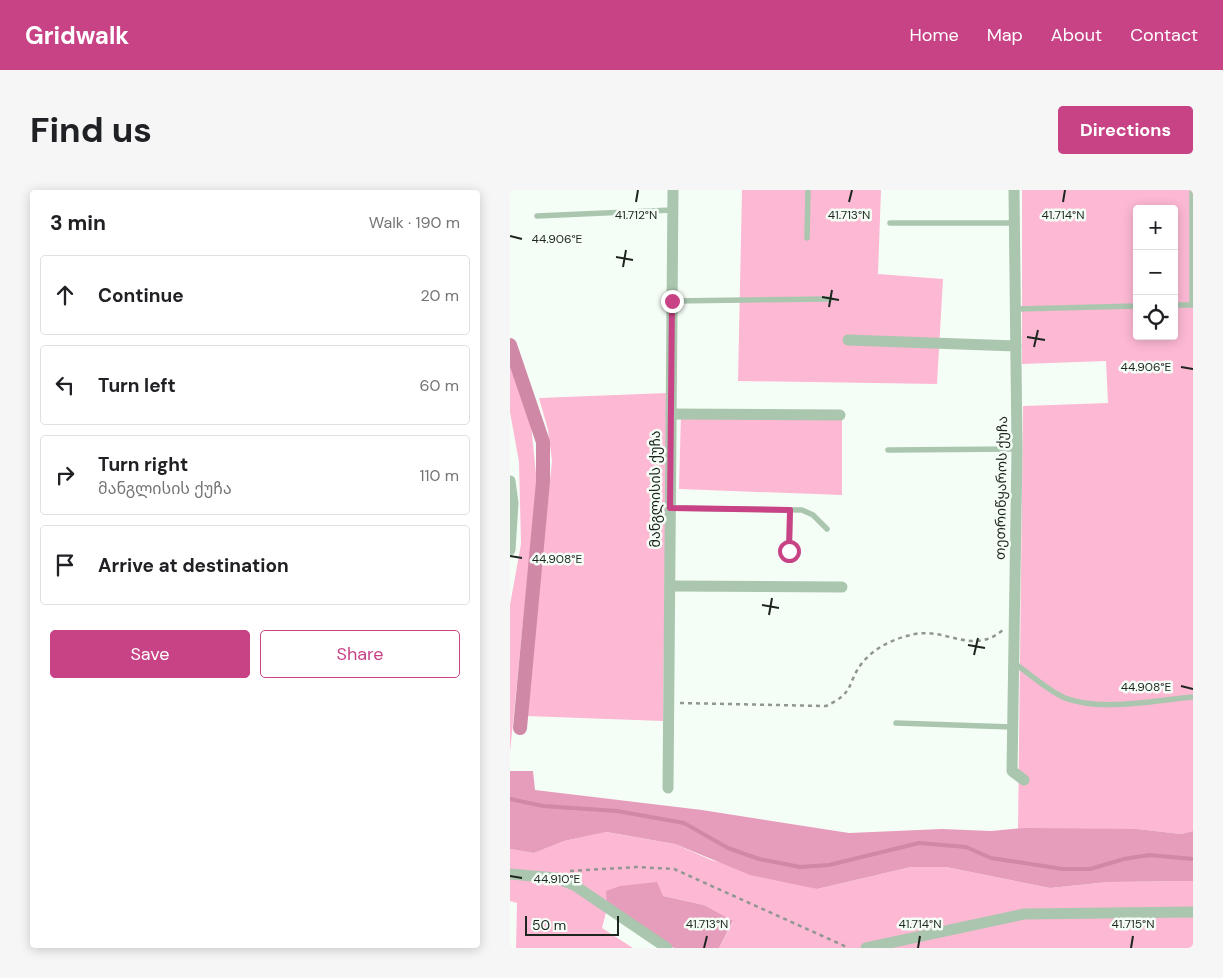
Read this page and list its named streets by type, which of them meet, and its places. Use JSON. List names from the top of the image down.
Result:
{
  "streets": {
    "street": ["თეთრიწყაროს ქუჩა", "მანგლისის ქუჩა"]
  },
  "scale_bar": "50 m",
  "page": {
    "header": "Gridwalk",
    "nav": [
      "Home",
      "Map",
      "About",
      "Contact"
    ],
    "buttons": [
      "Directions",
      ["Save", "Share"]
    ],
    "title": "Find us",
    "heading": ["3 min", "Walk · 190 m"],
    "map_buttons": ["+", "−"],
    "list": [
      ["Continue", "20 m"],
      ["Turn left", "60 m"],
      ["Turn right", "მანგლისის ქუჩა", "110 m"],
      "Arrive at destination"
    ],
    "scale": "50 m"
  },
  "coordinates": [
    "41.712°N",
    "41.713°N",
    "41.714°N",
    "44.906°E",
    "44.908°E",
    "44.910°E",
    "41.715°N"
  ]
}
